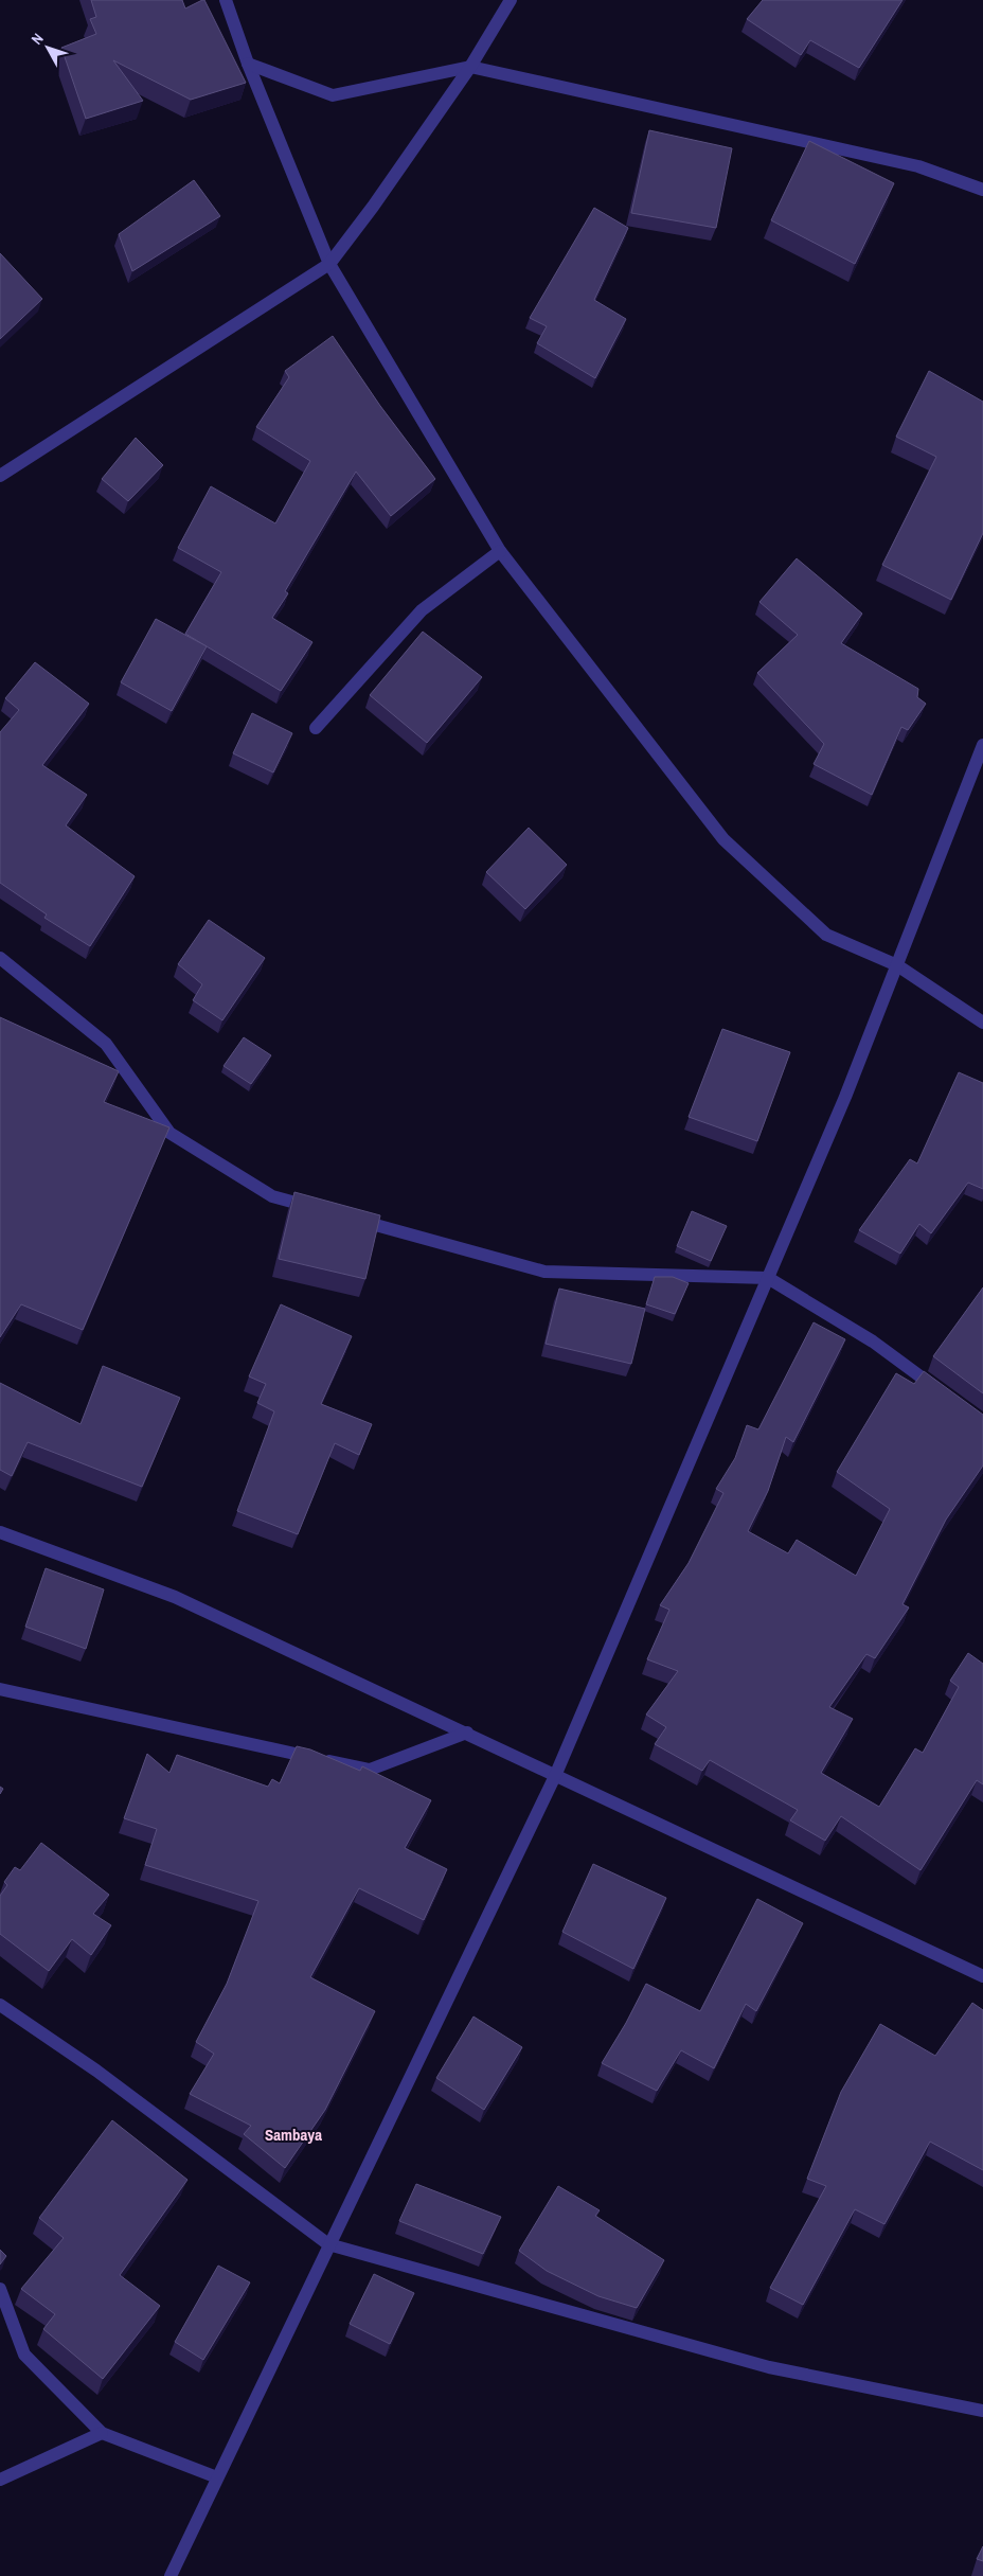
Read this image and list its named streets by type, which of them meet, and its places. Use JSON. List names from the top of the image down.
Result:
{
  "districts": ["Sambaya"],
  "north": "top left"
}
